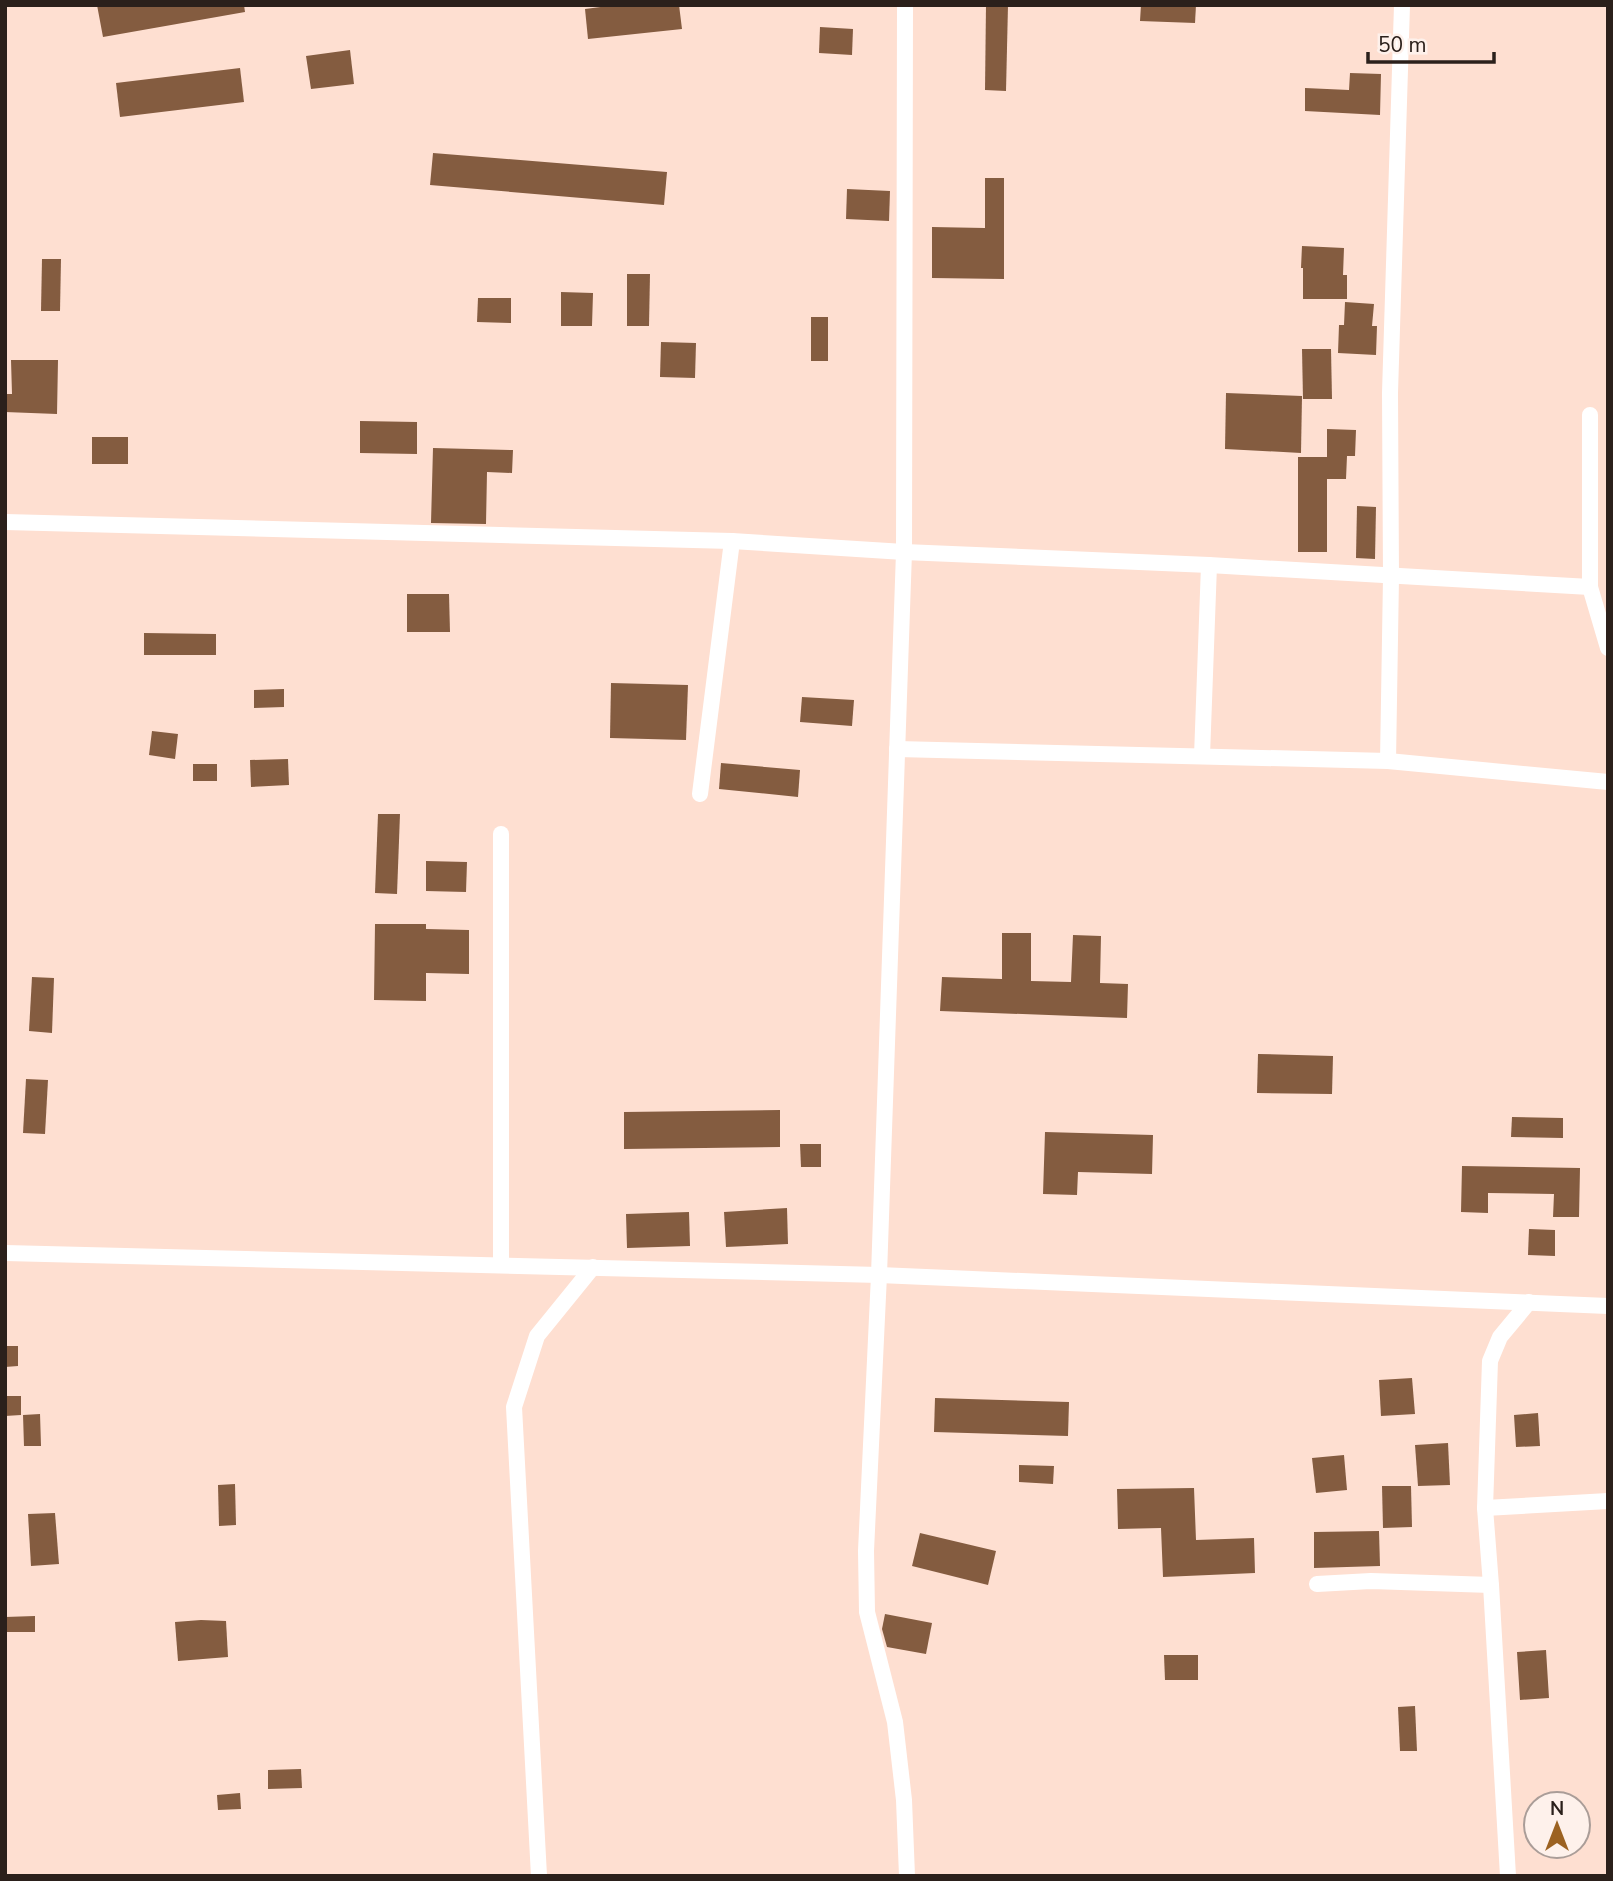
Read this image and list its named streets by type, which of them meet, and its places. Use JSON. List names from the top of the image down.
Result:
{
  "scale_bar": "50 m",
  "north": "top"
}
